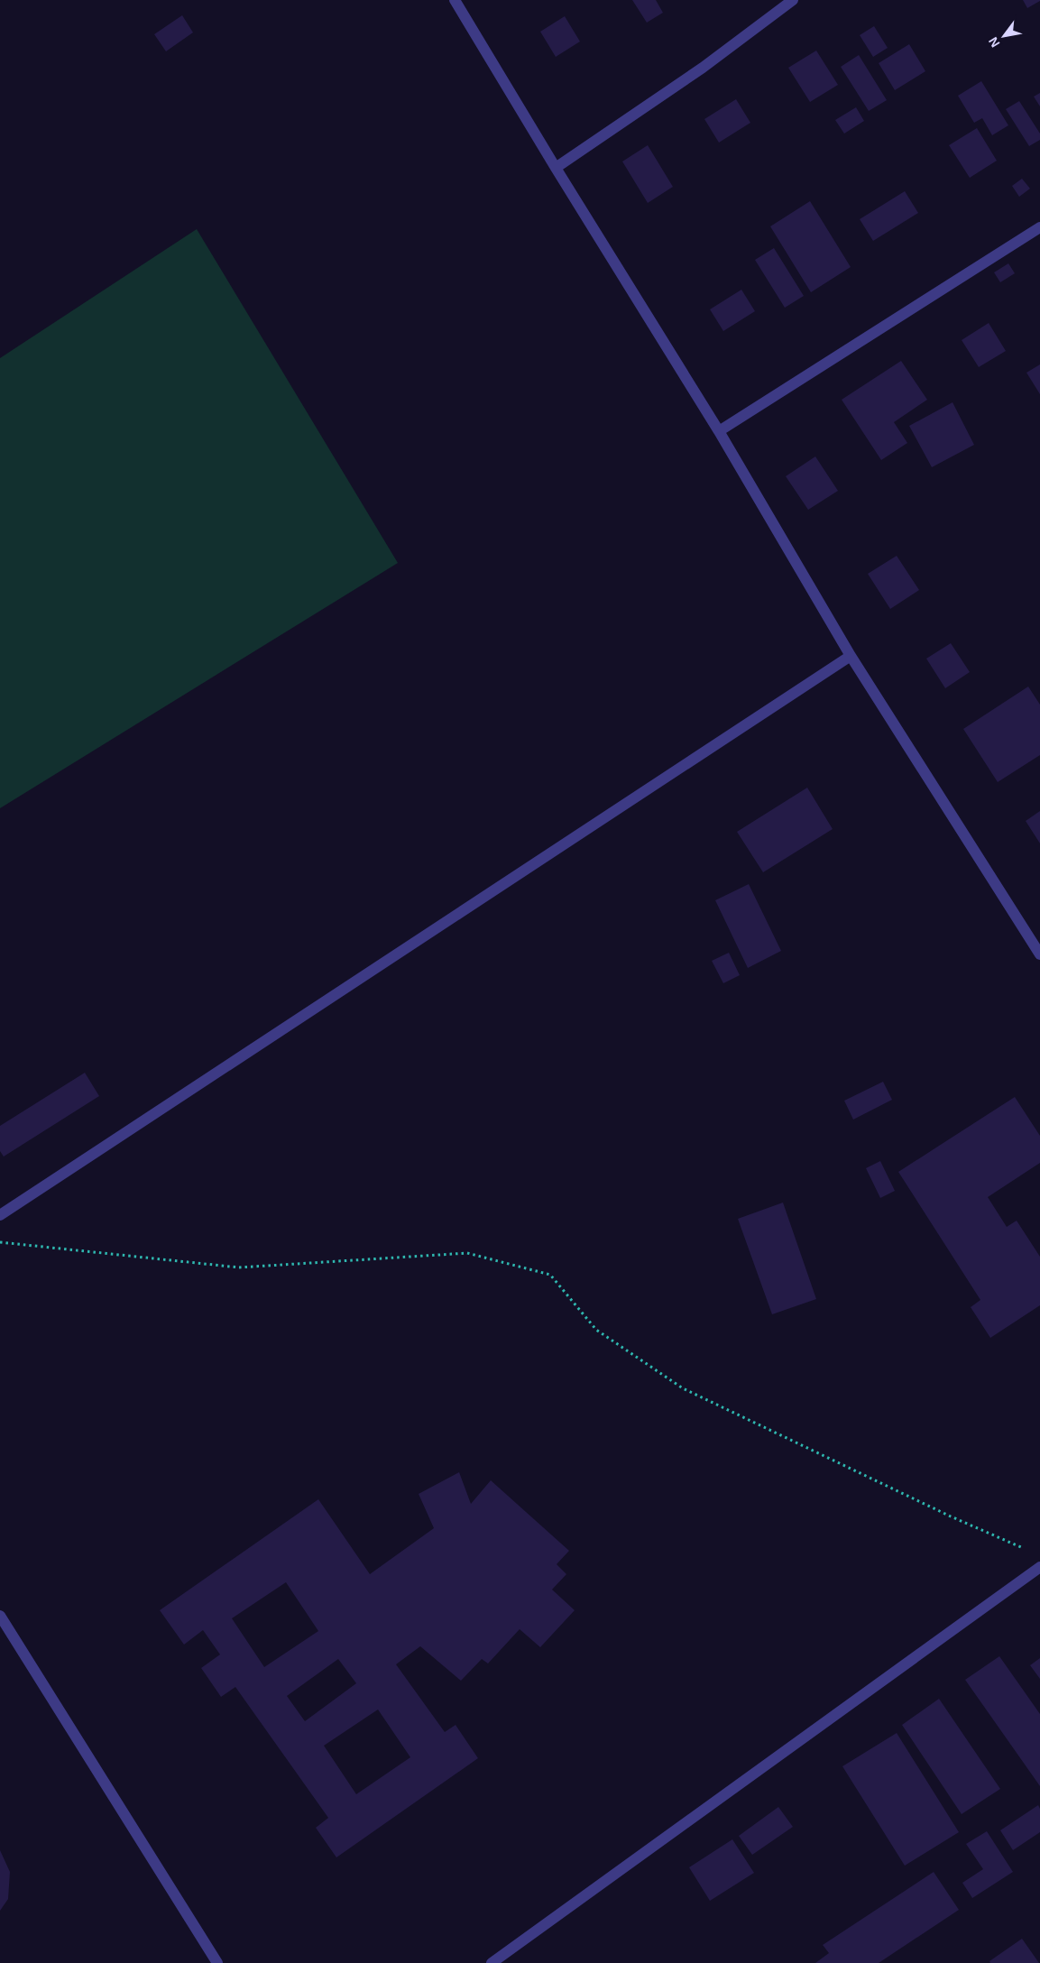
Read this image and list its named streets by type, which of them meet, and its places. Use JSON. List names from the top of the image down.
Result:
{
  "north": "bottom left"
}
